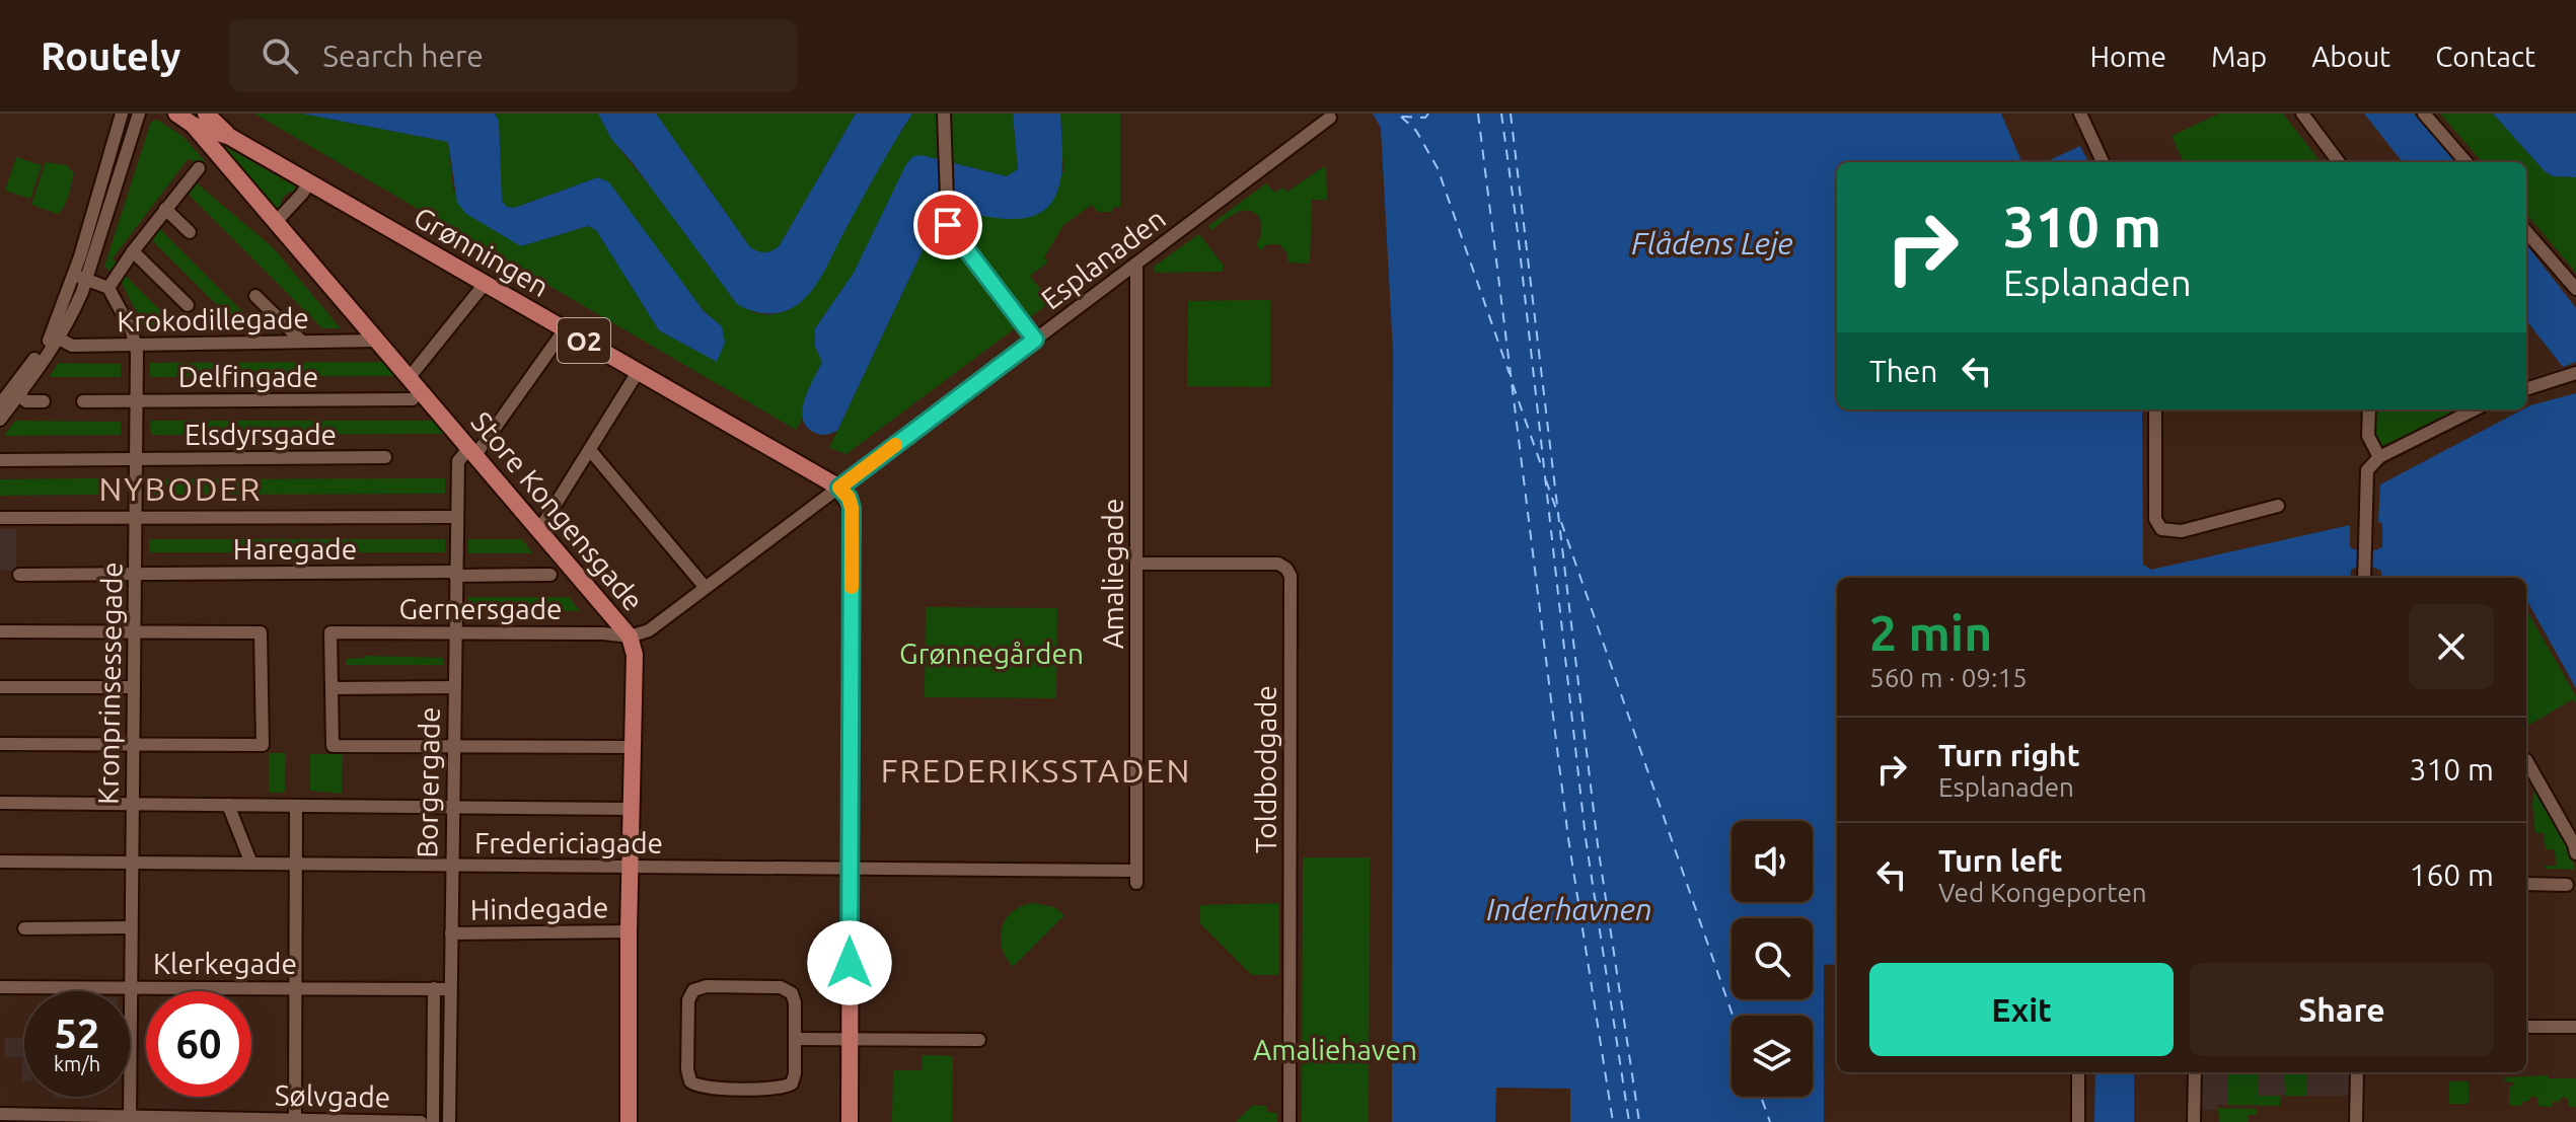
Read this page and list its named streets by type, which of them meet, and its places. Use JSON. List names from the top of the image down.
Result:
{
  "streets": {
    "main road": ["Grønningen", "O2", "Store Kongensgade"],
    "street": [
      "Esplanaden",
      "Krokodillegade",
      "Delfingade",
      "Elsdyrsgade",
      "Haregade",
      "Amaliegade",
      "Gernersgade",
      "Kronprinsessegade",
      "Toldbodgade",
      "Borgergade",
      "Fredericiagade",
      "Hindegade",
      "Klerkegade",
      "Sølvgade"
    ]
  },
  "crossings": [
    ["Grønningen", "Esplanaden"],
    ["Grønningen", "Store Kongensgade"],
    ["Grønningen", "Borgergade"],
    ["Esplanaden", "Store Kongensgade"],
    ["Esplanaden", "Amaliegade"],
    ["Esplanaden", "Gernersgade"],
    ["Krokodillegade", "Store Kongensgade"],
    ["Krokodillegade", "Kronprinsessegade"],
    ["Delfingade", "Kronprinsessegade"],
    ["Elsdyrsgade", "Kronprinsessegade"],
    ["Store Kongensgade", "Gernersgade"],
    ["Store Kongensgade", "Borgergade"],
    ["Store Kongensgade", "Fredericiagade"],
    ["Store Kongensgade", "Hindegade"],
    ["Haregade", "Kronprinsessegade"],
    ["Haregade", "Borgergade"],
    ["Amaliegade", "Toldbodgade"],
    ["Amaliegade", "Fredericiagade"],
    ["Gernersgade", "Borgergade"],
    ["Kronprinsessegade", "Fredericiagade"],
    ["Kronprinsessegade", "Klerkegade"],
    ["Kronprinsessegade", "Sølvgade"],
    ["Borgergade", "Fredericiagade"],
    ["Borgergade", "Hindegade"],
    ["Borgergade", "Klerkegade"]
  ],
  "districts": ["NYBODER", "FREDERIKSSTADEN"],
  "water": ["Flådens Leje", "Inderhavnen"],
  "parks": ["Grønnegården", "Amaliehaven"],
  "page": {
    "header": "Routely",
    "search": "Search here",
    "nav": [
      "Home",
      "Map",
      "About",
      "Contact"
    ],
    "turn": ["310 m", "Esplanaden"],
    "then": "Then",
    "heading": ["2 min", "560 m · 09:15"],
    "list": [
      {
        "name": "Turn right",
        "note": "Esplanaden",
        "value": "310 m"
      },
      {
        "name": "Turn left",
        "note": "Ved Kongeporten",
        "value": "160 m"
      }
    ],
    "buttons": ["Exit", "Share"],
    "speed": "52 km/h",
    "limit": "60"
  }
}
